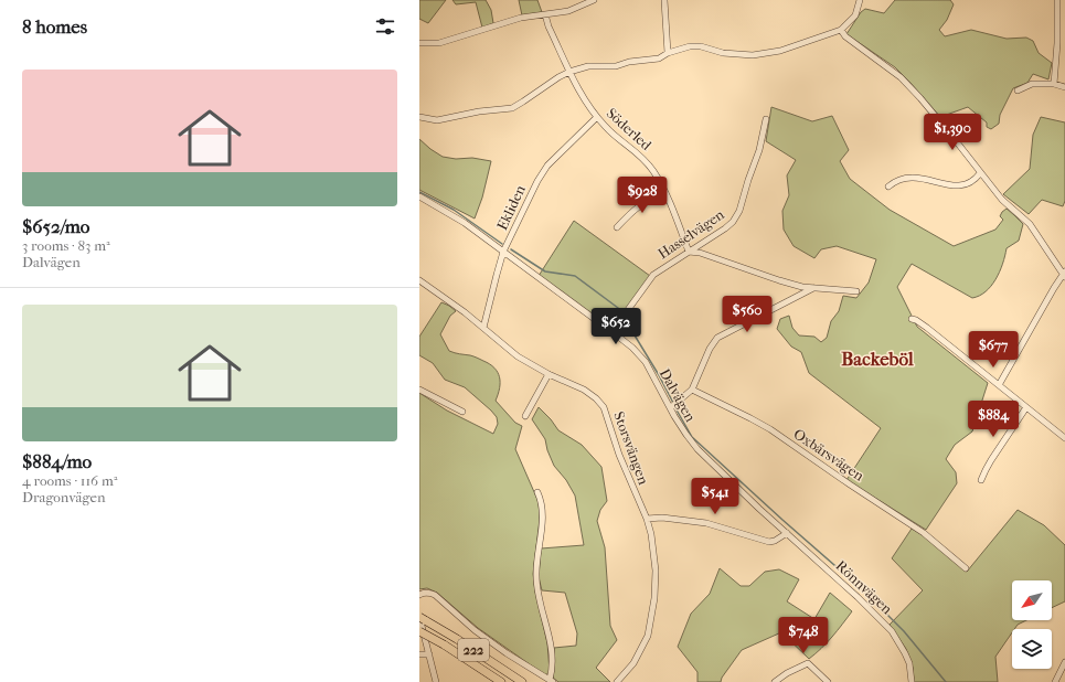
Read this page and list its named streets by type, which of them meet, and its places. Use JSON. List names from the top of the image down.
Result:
{
  "streets": {
    "highway": ["222"],
    "street": [
      "Söderled",
      "Ekliden",
      "Hasselvägen",
      "Dalvägen",
      "Storsvängen",
      "Oxbärsvägen",
      "Rönnvägen"
    ]
  },
  "crossings": [
    ["Söderled", "Ekliden"],
    ["Söderled", "Hasselvägen"],
    ["Ekliden", "Dalvägen"],
    ["Ekliden", "Storsvängen"],
    ["Hasselvägen", "Dalvägen"],
    ["Dalvägen", "Rönnvägen"]
  ],
  "districts": ["Backeböl"],
  "north": "bottom left",
  "page": {
    "heading": "8 homes",
    "list": [
      {
        "name": "$652/mo",
        "note": "3 rooms · 83 m² · Dalvägen"
      },
      {
        "name": "$884/mo",
        "note": "4 rooms · 116 m² · Dragonvägen"
      }
    ],
    "price": [
      "$1,390",
      "$928",
      "$560",
      "$652",
      "$677",
      "$884",
      "$541",
      "$748"
    ]
  }
}
